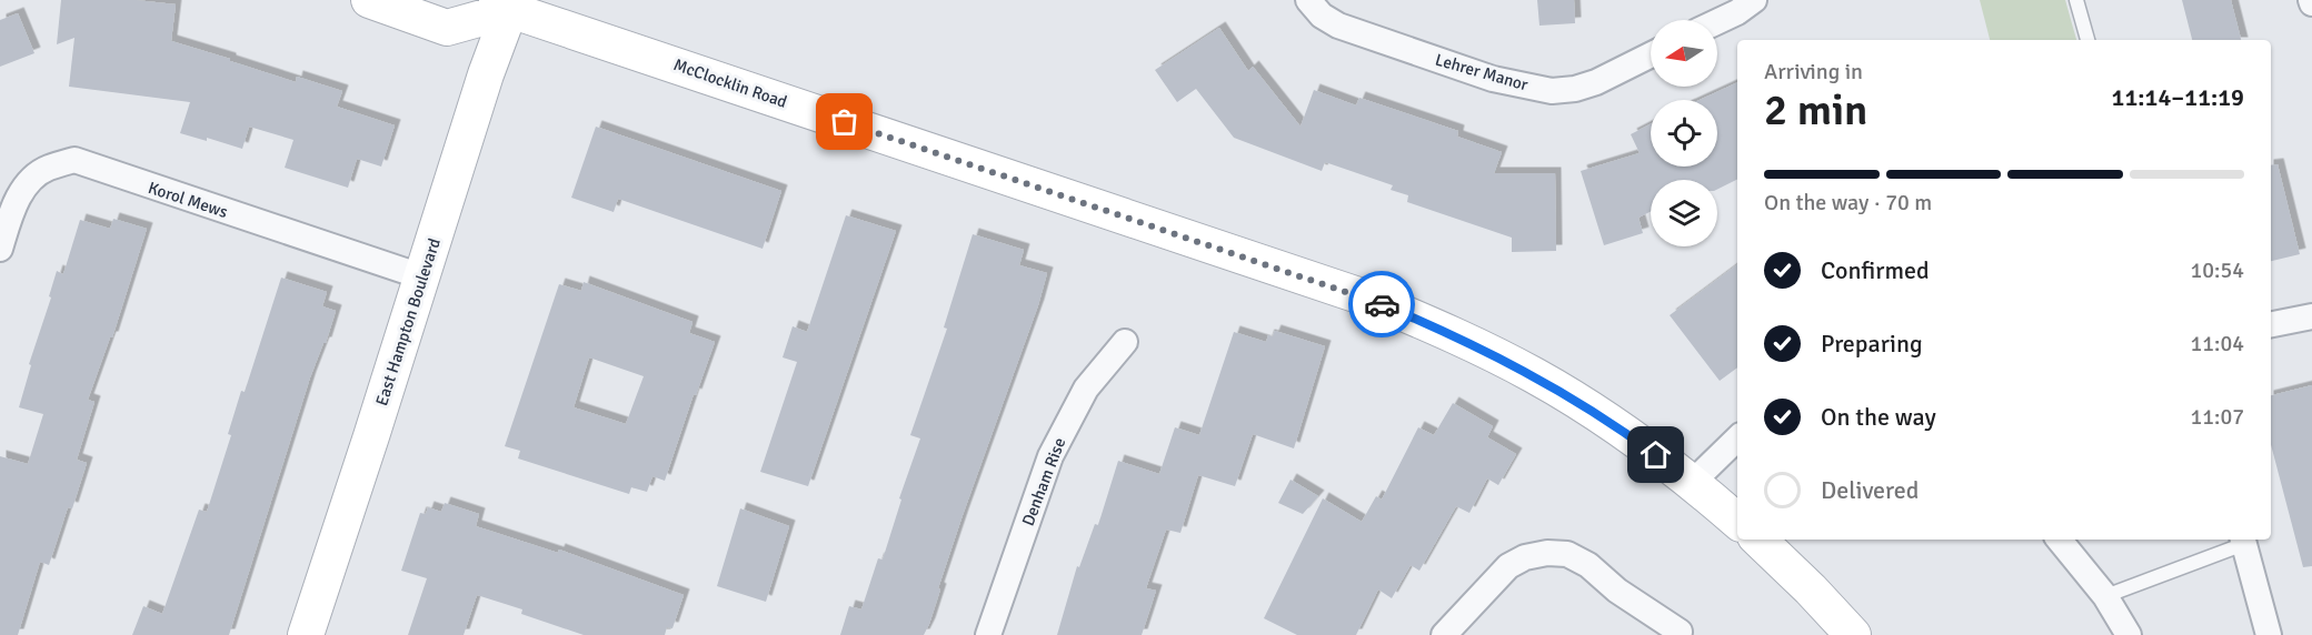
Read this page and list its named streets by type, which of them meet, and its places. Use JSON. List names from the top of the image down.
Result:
{
  "streets": {
    "street": [
      "Lehrer Manor",
      "McClocklin Road",
      "Korol Mews",
      "East Hampton Boulevard",
      "Denham Rise"
    ]
  },
  "crossings": [
    ["McClocklin Road", "East Hampton Boulevard"],
    ["Korol Mews", "East Hampton Boulevard"]
  ],
  "north": "left",
  "page": {
    "heading": ["2 min", "Arriving in", "11:14–11:19"],
    "bar": "On the way · 70 m",
    "list": [
      ["Confirmed", "10:54"],
      ["Preparing", "11:04"],
      ["On the way", "11:07"],
      "Delivered"
    ]
  }
}
